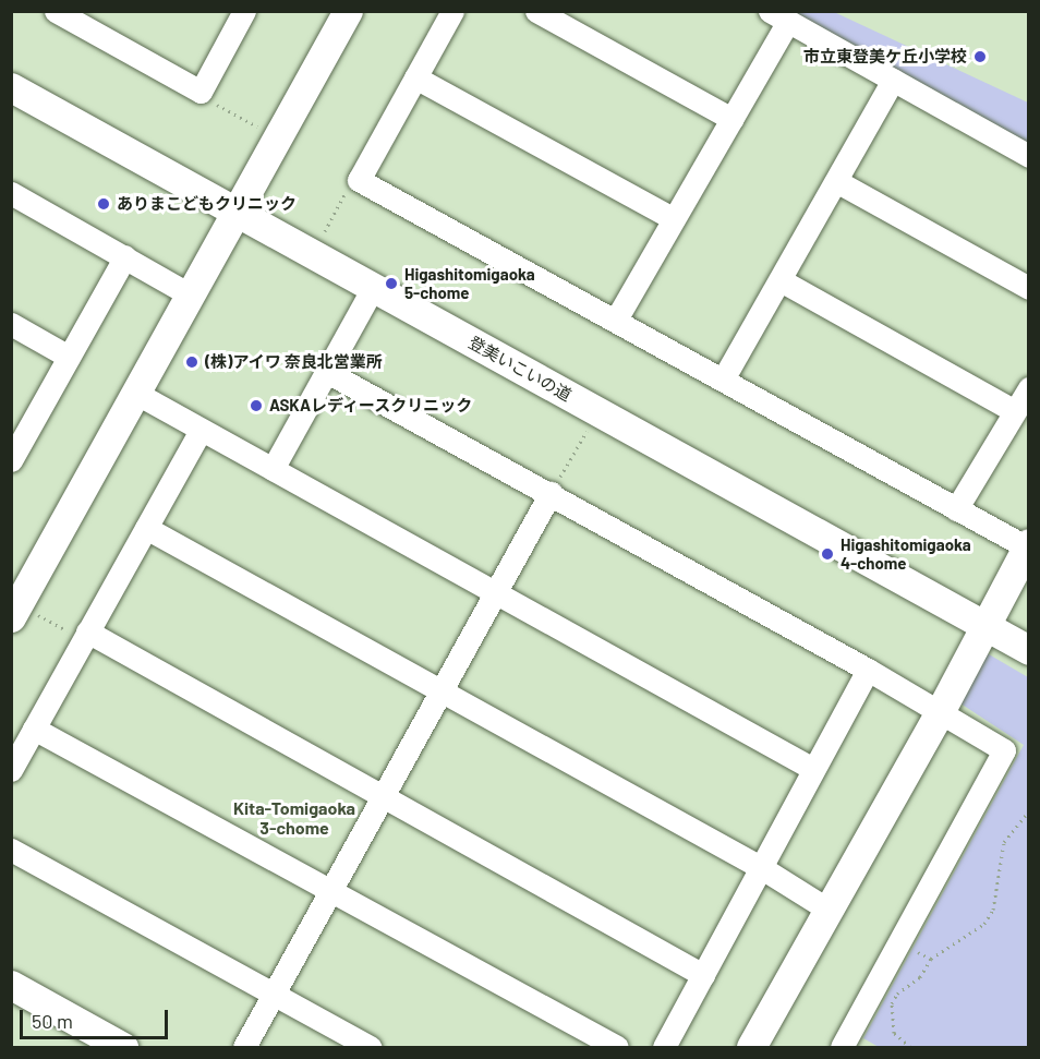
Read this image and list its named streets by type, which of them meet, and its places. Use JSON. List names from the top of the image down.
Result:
{
  "streets": {
    "street": ["登美いこいの道"]
  },
  "districts": ["Kita-Tomigaoka 3-chome"],
  "places": [
    "市立東登美ケ丘小学校",
    "ありまこどもクリニック",
    "Higashitomigaoka 5-chome",
    "(株)アイワ 奈良北営業所",
    "ASKAレディースクリニック",
    "Higashitomigaoka 4-chome"
  ],
  "scale_bar": "50 m"
}
